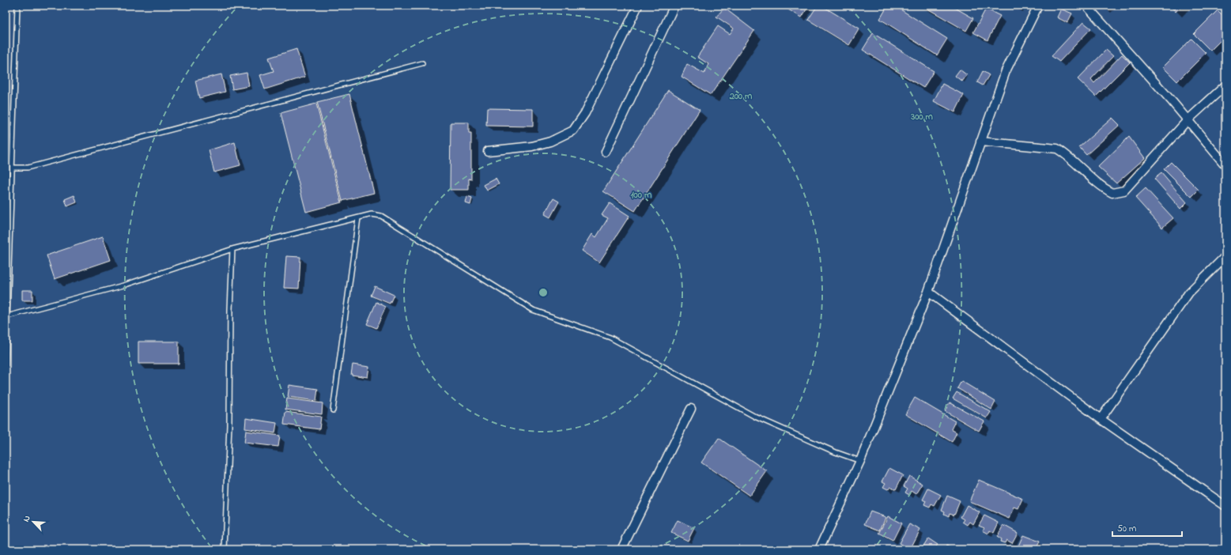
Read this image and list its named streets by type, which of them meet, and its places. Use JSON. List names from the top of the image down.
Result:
{
  "scale_bar": "50 m",
  "north": "top left",
  "rings": ["200 m", "300 m", "100 m"]
}
